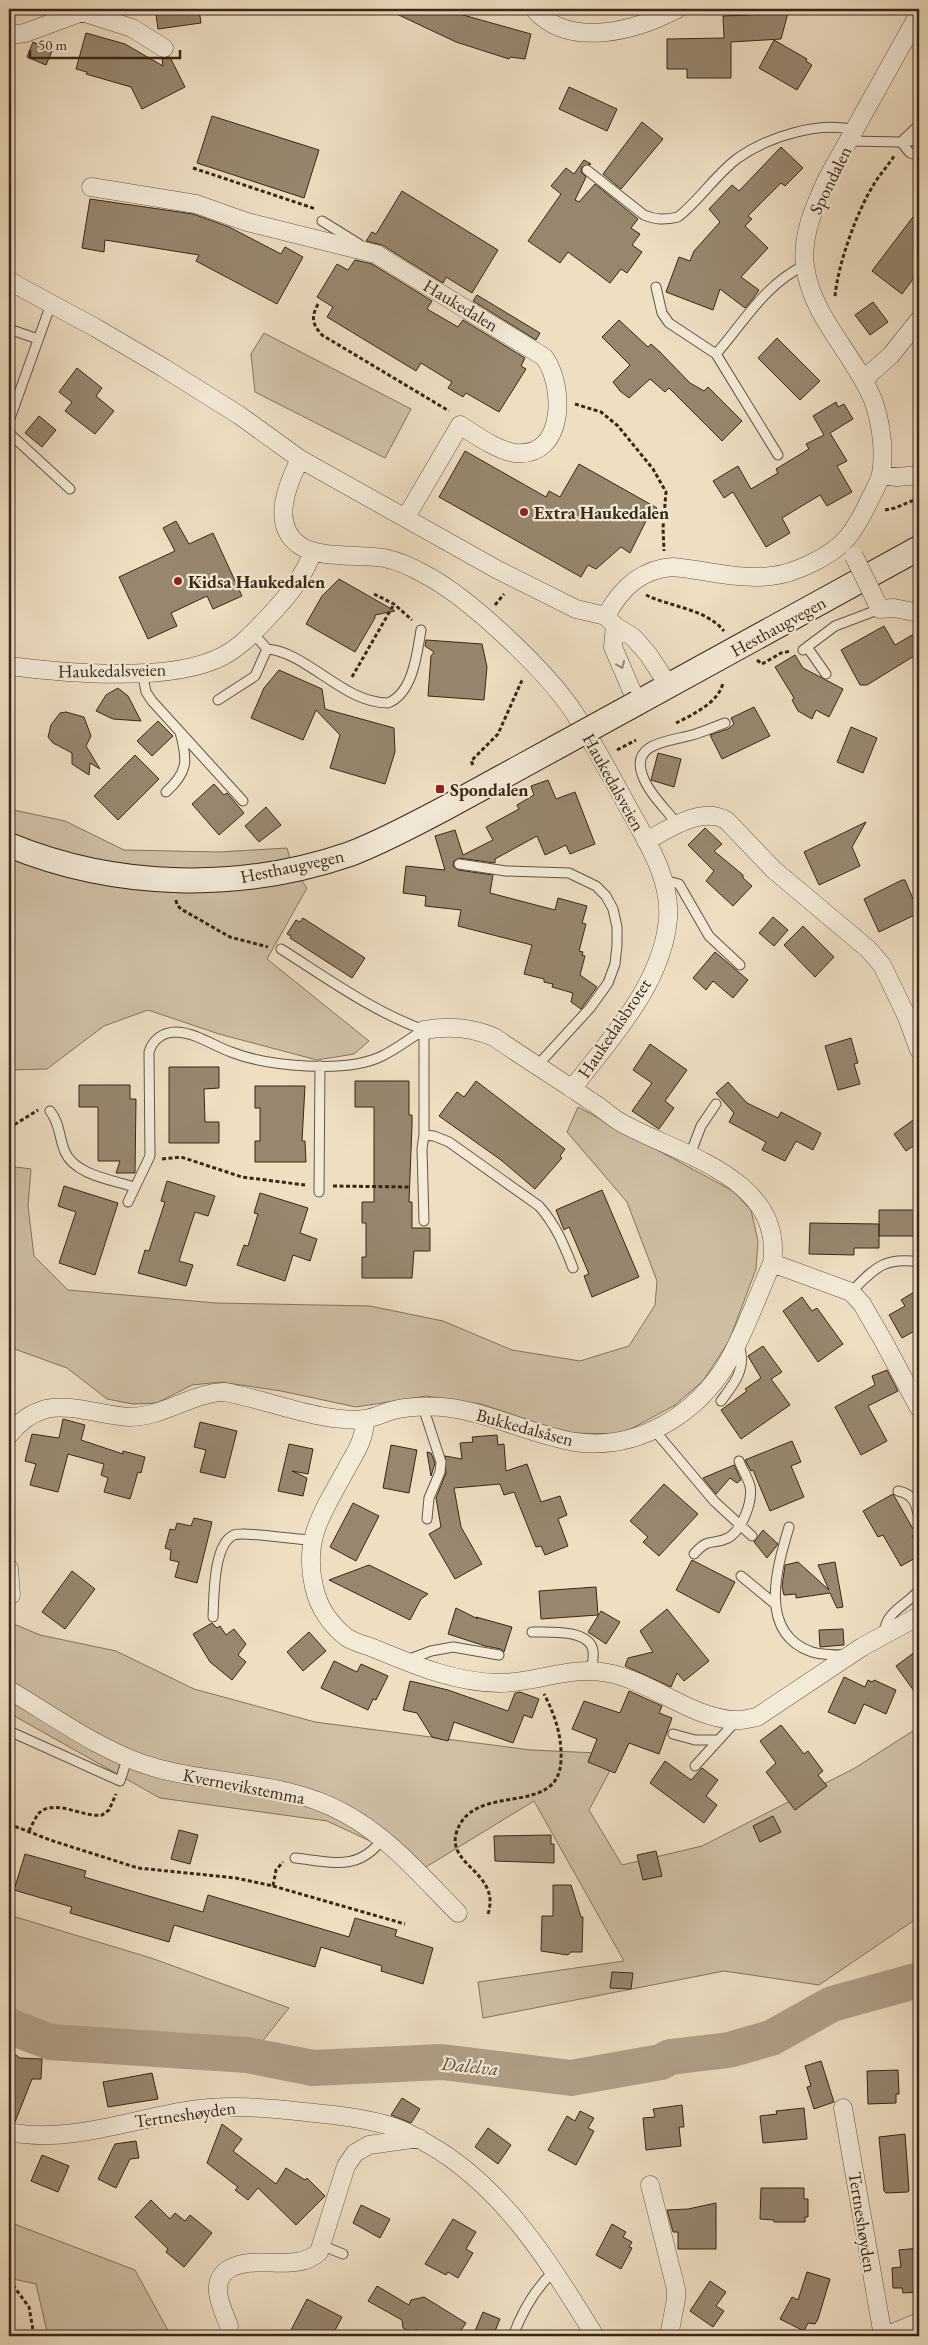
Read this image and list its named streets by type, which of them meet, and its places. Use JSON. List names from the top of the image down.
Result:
{
  "streets": {
    "main road": ["Hesthaugvegen"],
    "street": [
      "Spondalen",
      "Haukedalen",
      "Haukedalsveien",
      "Haukedalsbrotet",
      "Bukkedalsåsen",
      "Kvernevikstemma",
      "Tertneshøyden"
    ]
  },
  "crossings": [
    ["Haukedalsveien", "Haukedalsbrotet"],
    ["Haukedalsbrotet", "Bukkedalsåsen"]
  ],
  "water": ["Dalelva"],
  "places": {
    "other": ["Extra Haukedalen", "Kidsa Haukedalen"],
    "transit": ["Spondalen"]
  },
  "scale_bar": "50 m"
}
